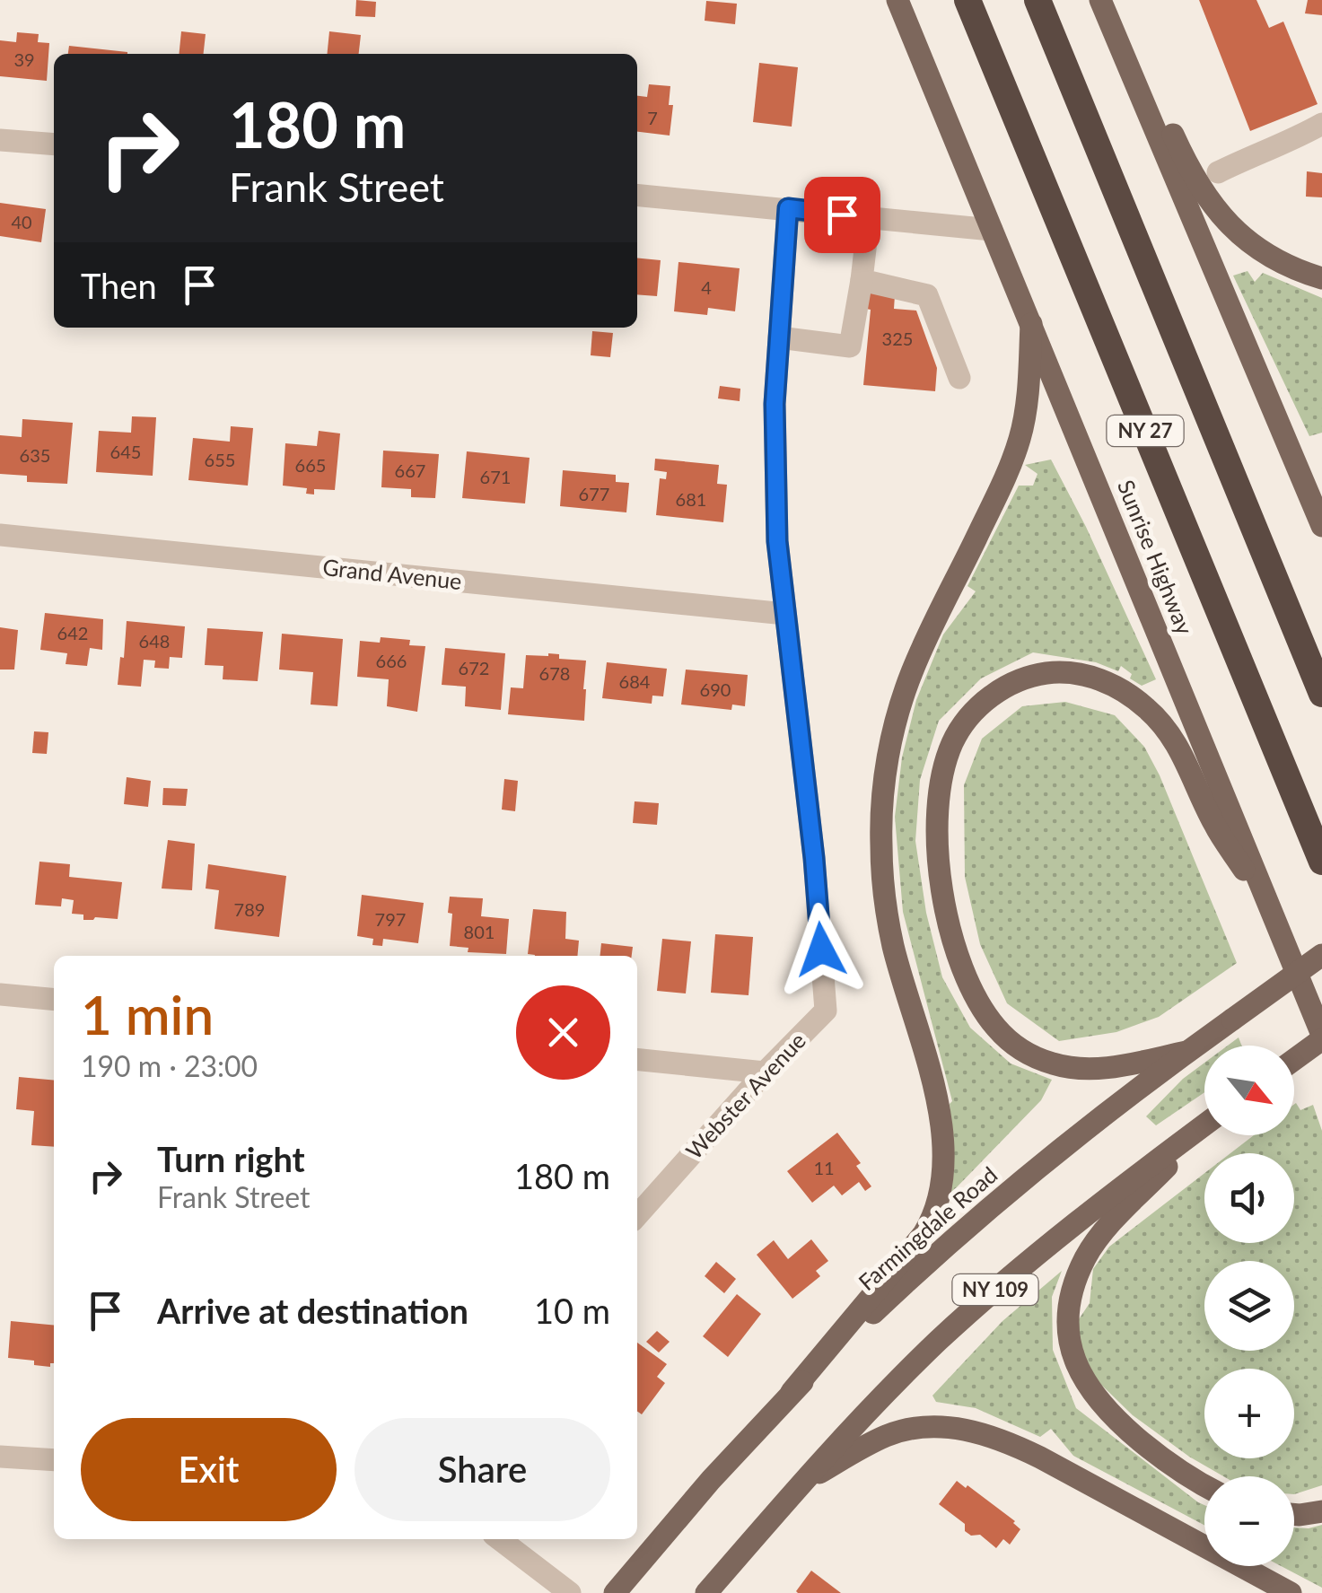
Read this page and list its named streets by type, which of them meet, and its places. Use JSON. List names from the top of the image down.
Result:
{
  "streets": {
    "highway": ["NY 27", "Sunrise Highway"],
    "main road": ["Farmingdale Road", "NY 109"],
    "street": ["Grand Avenue", "Webster Avenue"]
  },
  "crossings": [
    ["Grand Avenue", "Webster Avenue"]
  ],
  "house_numbers": [
    "39",
    "7",
    "40",
    "4",
    "325",
    "645",
    "635",
    "655",
    "665",
    "667",
    "671",
    "677",
    "681",
    "642",
    "648",
    "666",
    "672",
    "678",
    "684",
    "690",
    "789",
    "797",
    "801",
    "11"
  ],
  "north": "bottom right",
  "page": {
    "turn": ["180 m", "Frank Street"],
    "then": "Then",
    "heading": ["1 min", "190 m · 23:00"],
    "map_buttons": ["+", "−"],
    "list": [
      {
        "name": "Turn right",
        "note": "Frank Street",
        "value": "180 m"
      },
      {
        "name": "Arrive at destination",
        "value": "10 m"
      }
    ],
    "buttons": ["Exit", "Share"]
  }
}
